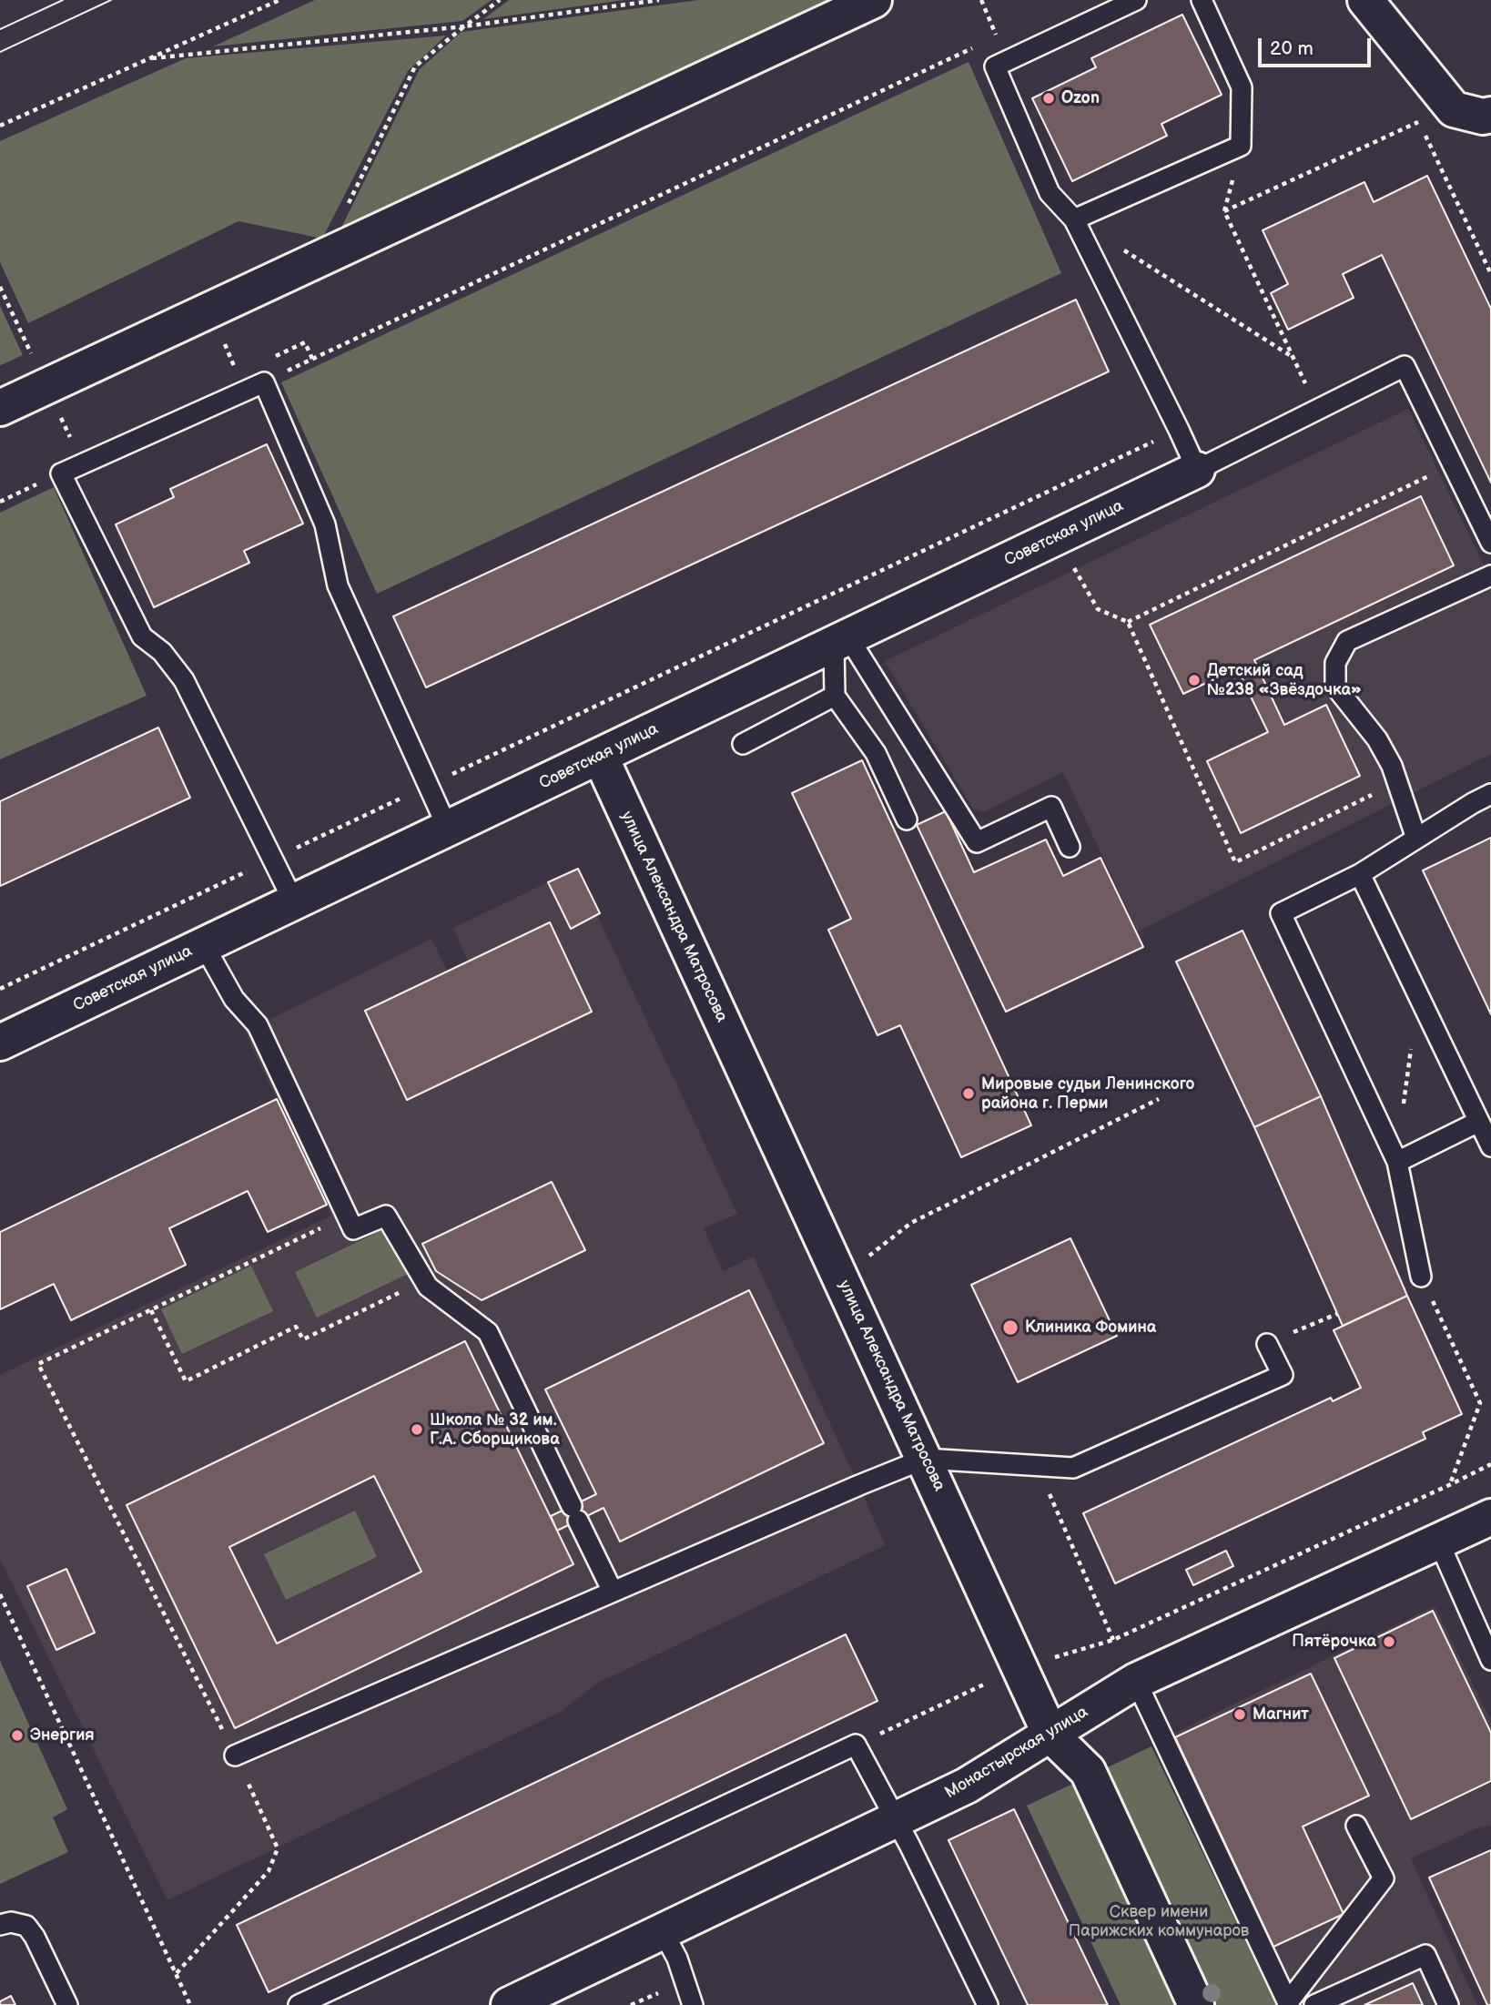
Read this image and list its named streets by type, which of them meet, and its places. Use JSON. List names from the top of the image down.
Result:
{
  "streets": {
    "street": ["Советская улица", "улица Александра Матросова", "Монастырская улица"]
  },
  "crossings": [
    ["Советская улица", "улица Александра Матросова"],
    ["улица Александра Матросова", "Монастырская улица"]
  ],
  "parks": ["Сквер имени Парижских коммунаров"],
  "places": [
    "Ozon",
    "Детский сад №238 «Звёздочка»",
    "Мировые судьи Ленинского района г. Перми",
    "Клиника Фомина",
    "Школа № 32 им. Г.А. Сборщикова",
    "Пятёрочка",
    "Магнит",
    "Энергия"
  ],
  "scale_bar": "20 m"
}
